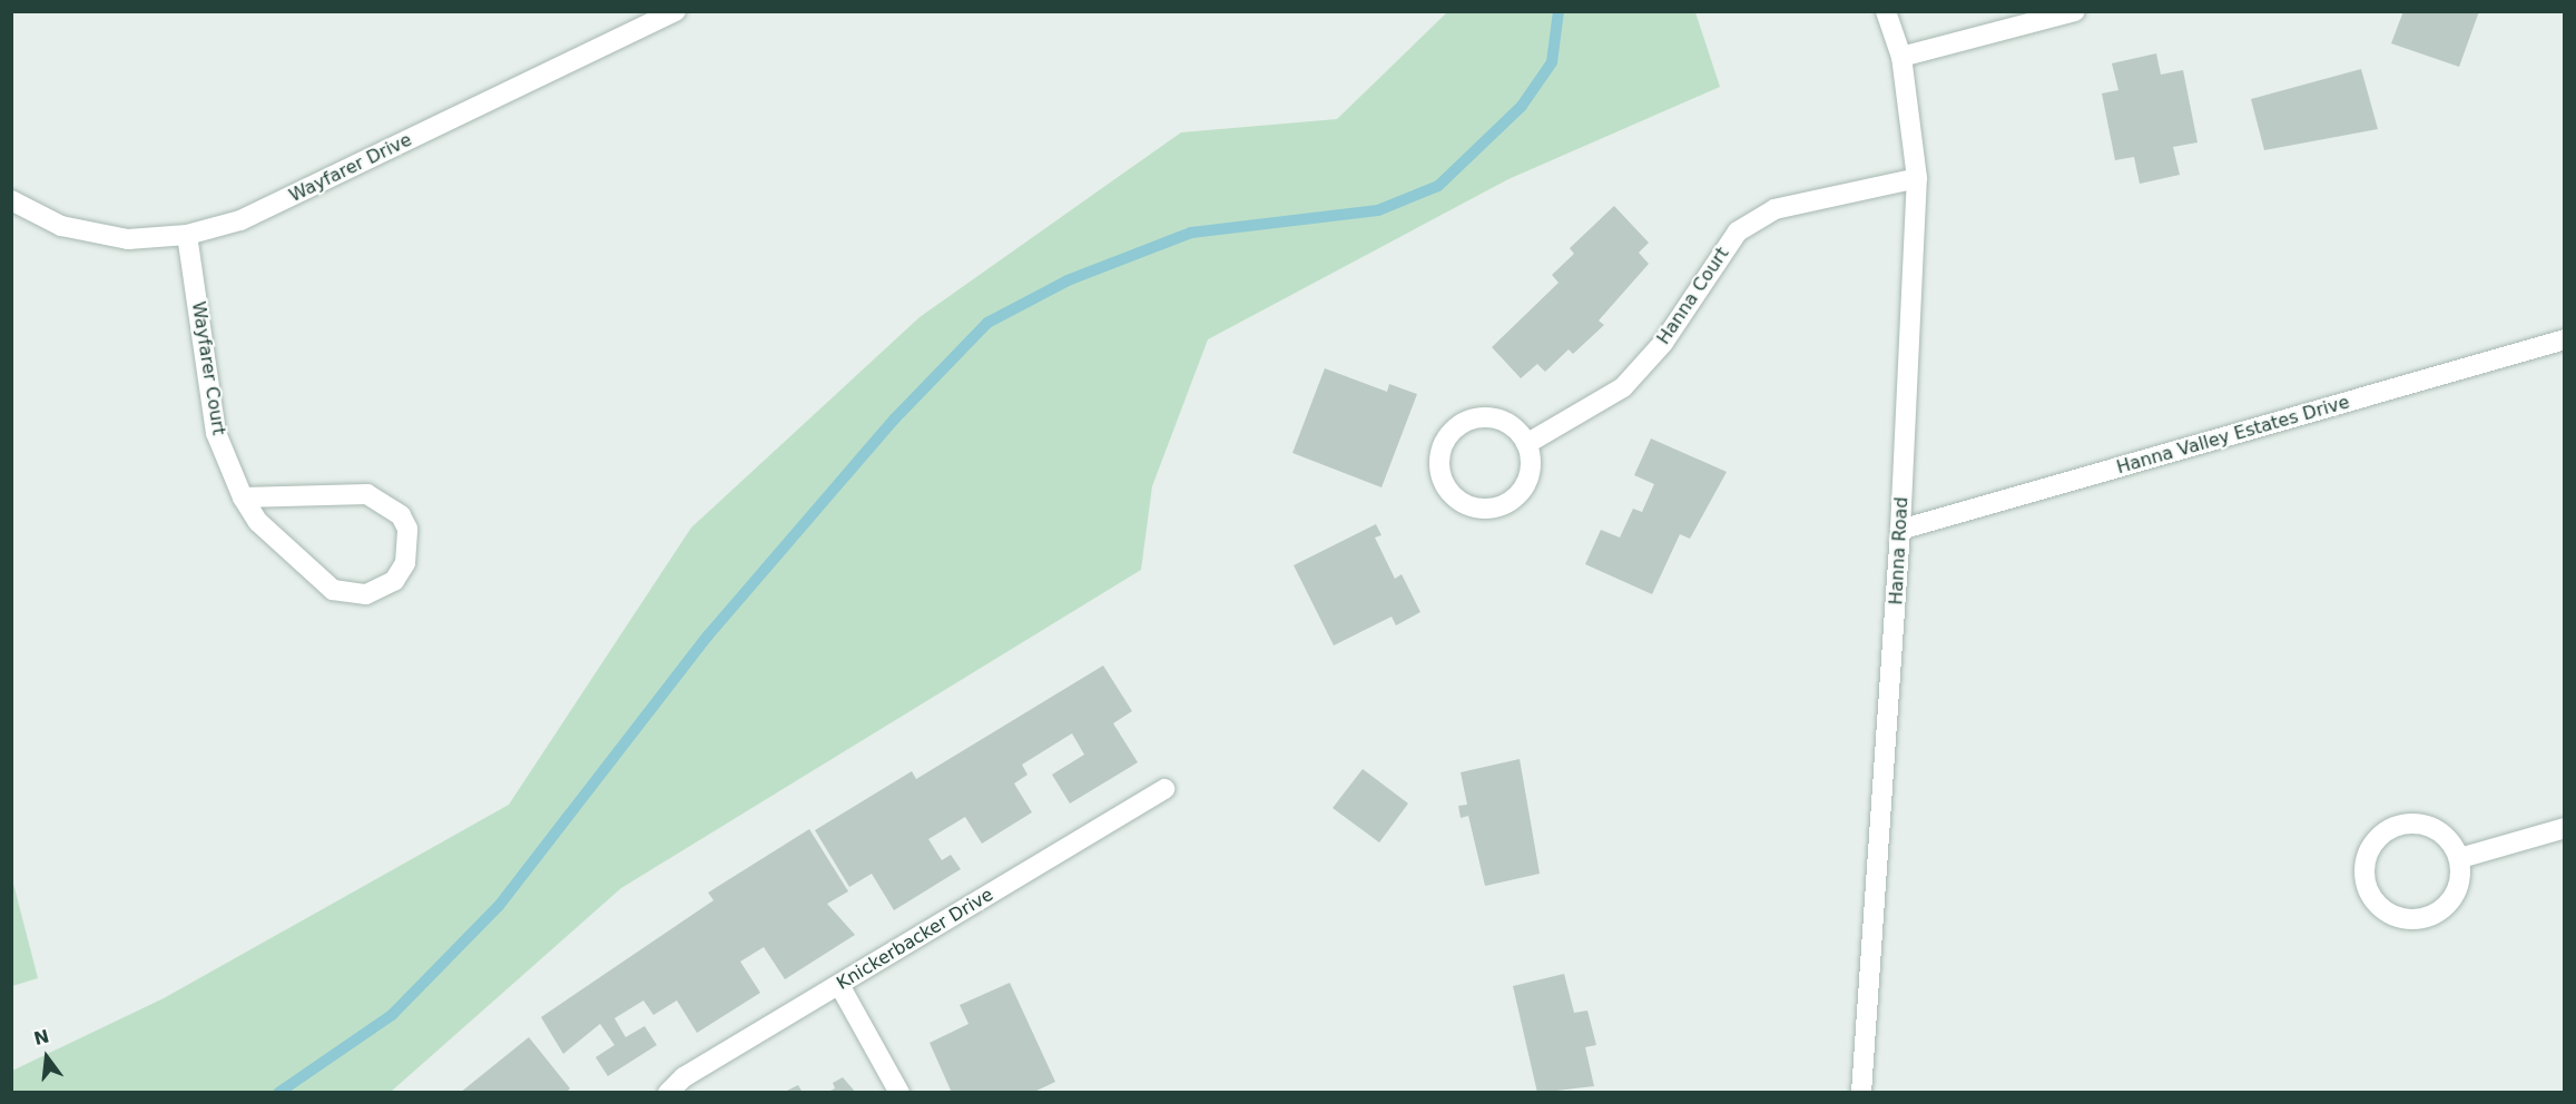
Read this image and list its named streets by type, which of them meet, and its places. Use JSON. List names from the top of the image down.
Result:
{
  "streets": {
    "street": [
      "Wayfarer Drive",
      "Hanna Court",
      "Wayfarer Court",
      "Hanna Valley Estates Drive",
      "Hanna Road",
      "Knickerbacker Drive"
    ]
  },
  "crossings": [
    ["Wayfarer Drive", "Wayfarer Court"],
    ["Hanna Court", "Hanna Road"],
    ["Hanna Valley Estates Drive", "Hanna Road"]
  ],
  "north": "top"
}
